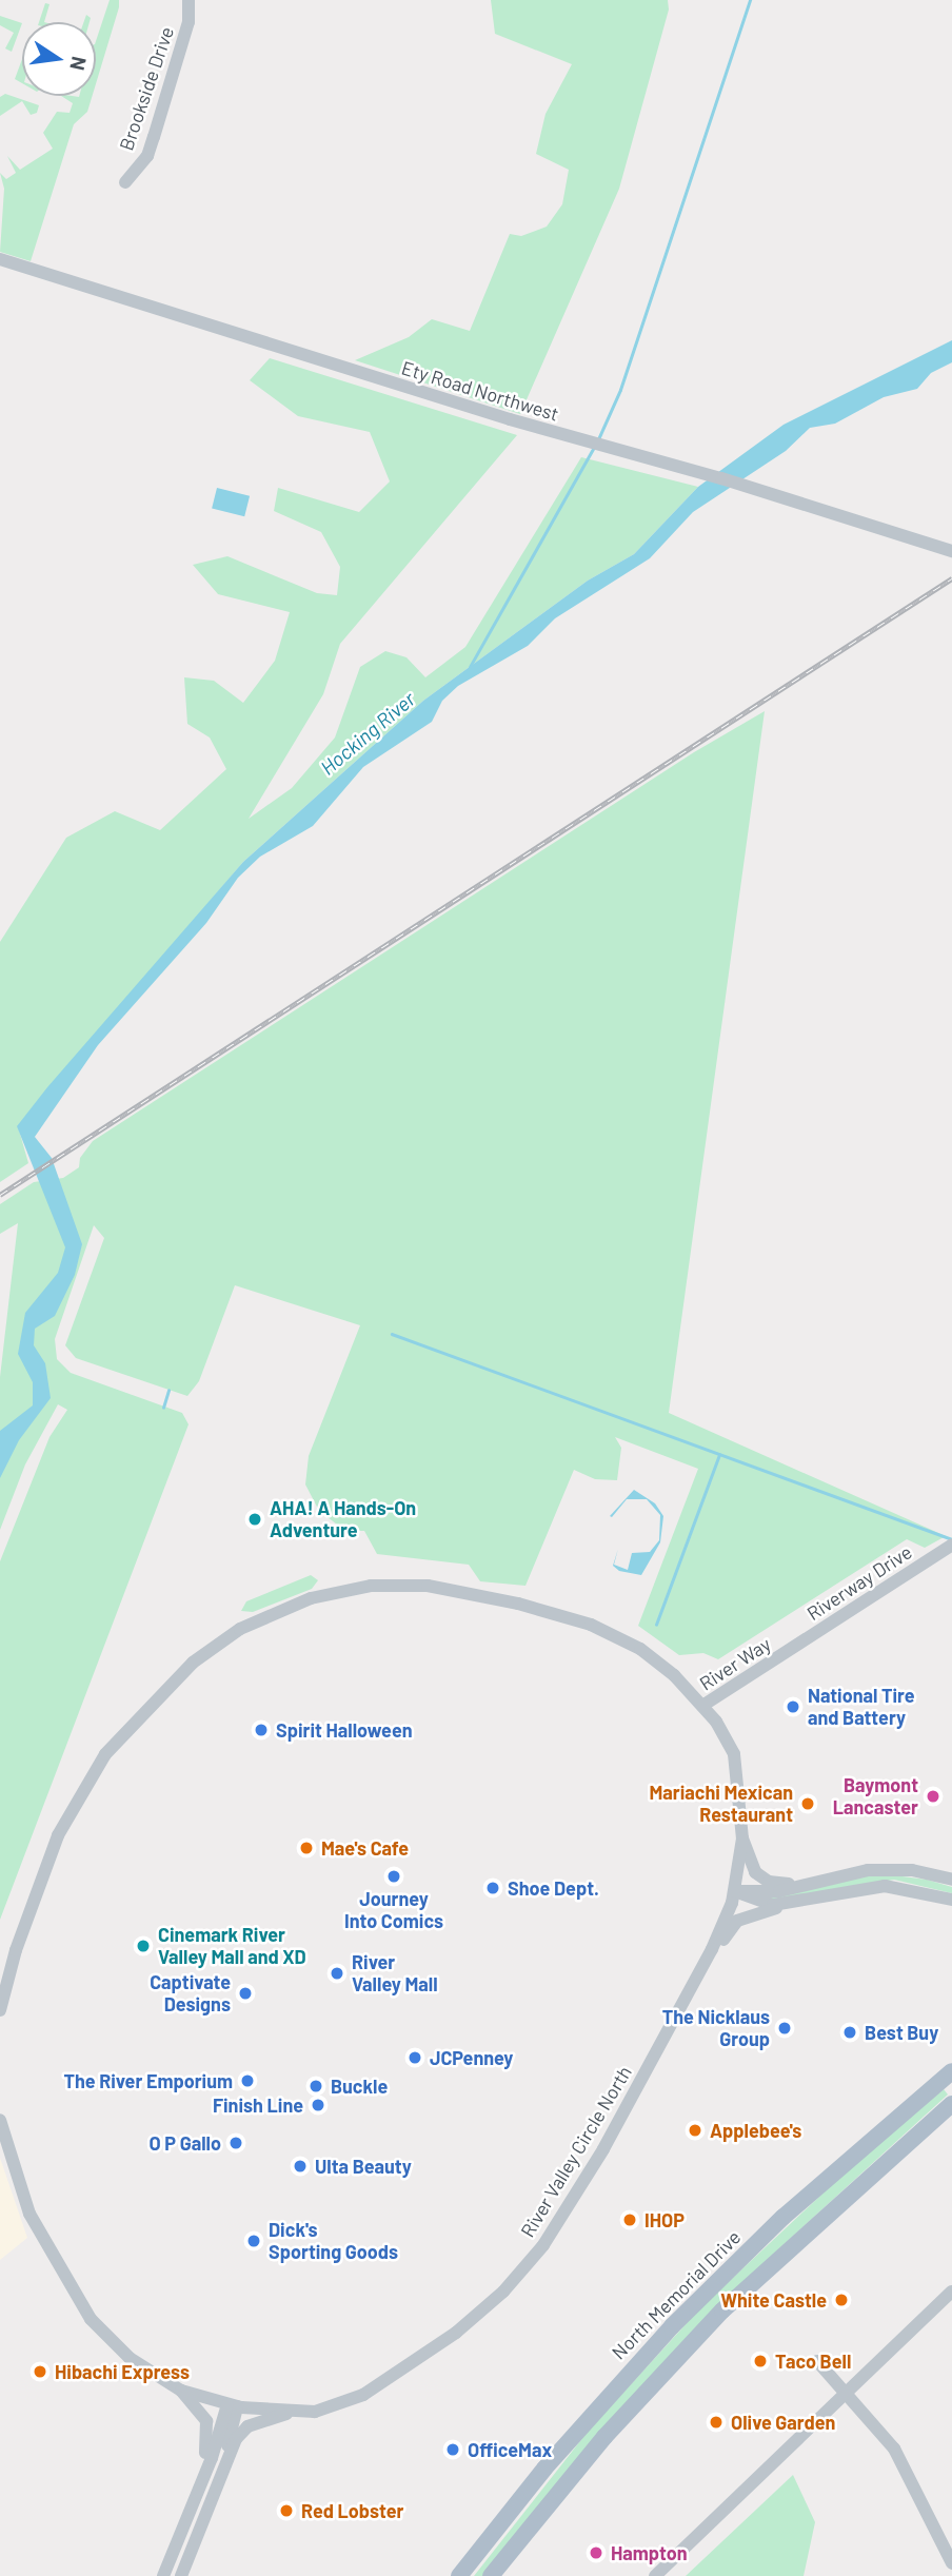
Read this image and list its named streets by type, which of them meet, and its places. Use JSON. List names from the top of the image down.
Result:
{
  "streets": {
    "main road": ["North Memorial Drive"],
    "street": [
      "Brookside Drive",
      "Ety Road Northwest",
      "Riverway Drive",
      "River Way",
      "River Valley Circle North"
    ]
  },
  "crossings": [
    ["Riverway Drive", "River Way"]
  ],
  "water": ["Hocking River"],
  "places": [
    "AHA! A Hands-On Adventure",
    "National Tire and Battery",
    "Spirit Halloween",
    "Baymont Lancaster",
    "Mariachi Mexican Restaurant",
    "Mae's Cafe",
    "Journey Into Comics",
    "Shoe Dept.",
    "Cinemark River Valley Mall and XD",
    "River Valley Mall",
    "Captivate Designs",
    "The Nicklaus Group",
    "Best Buy",
    "JCPenney",
    "The River Emporium",
    "Buckle",
    "Finish Line",
    "Applebee's",
    "O P Gallo",
    "Ulta Beauty",
    "IHOP",
    "Dick's Sporting Goods",
    "White Castle",
    "Taco Bell",
    "Hibachi Express",
    "Olive Garden",
    "OfficeMax",
    "Red Lobster",
    "Hampton"
  ],
  "north": "right"
}
